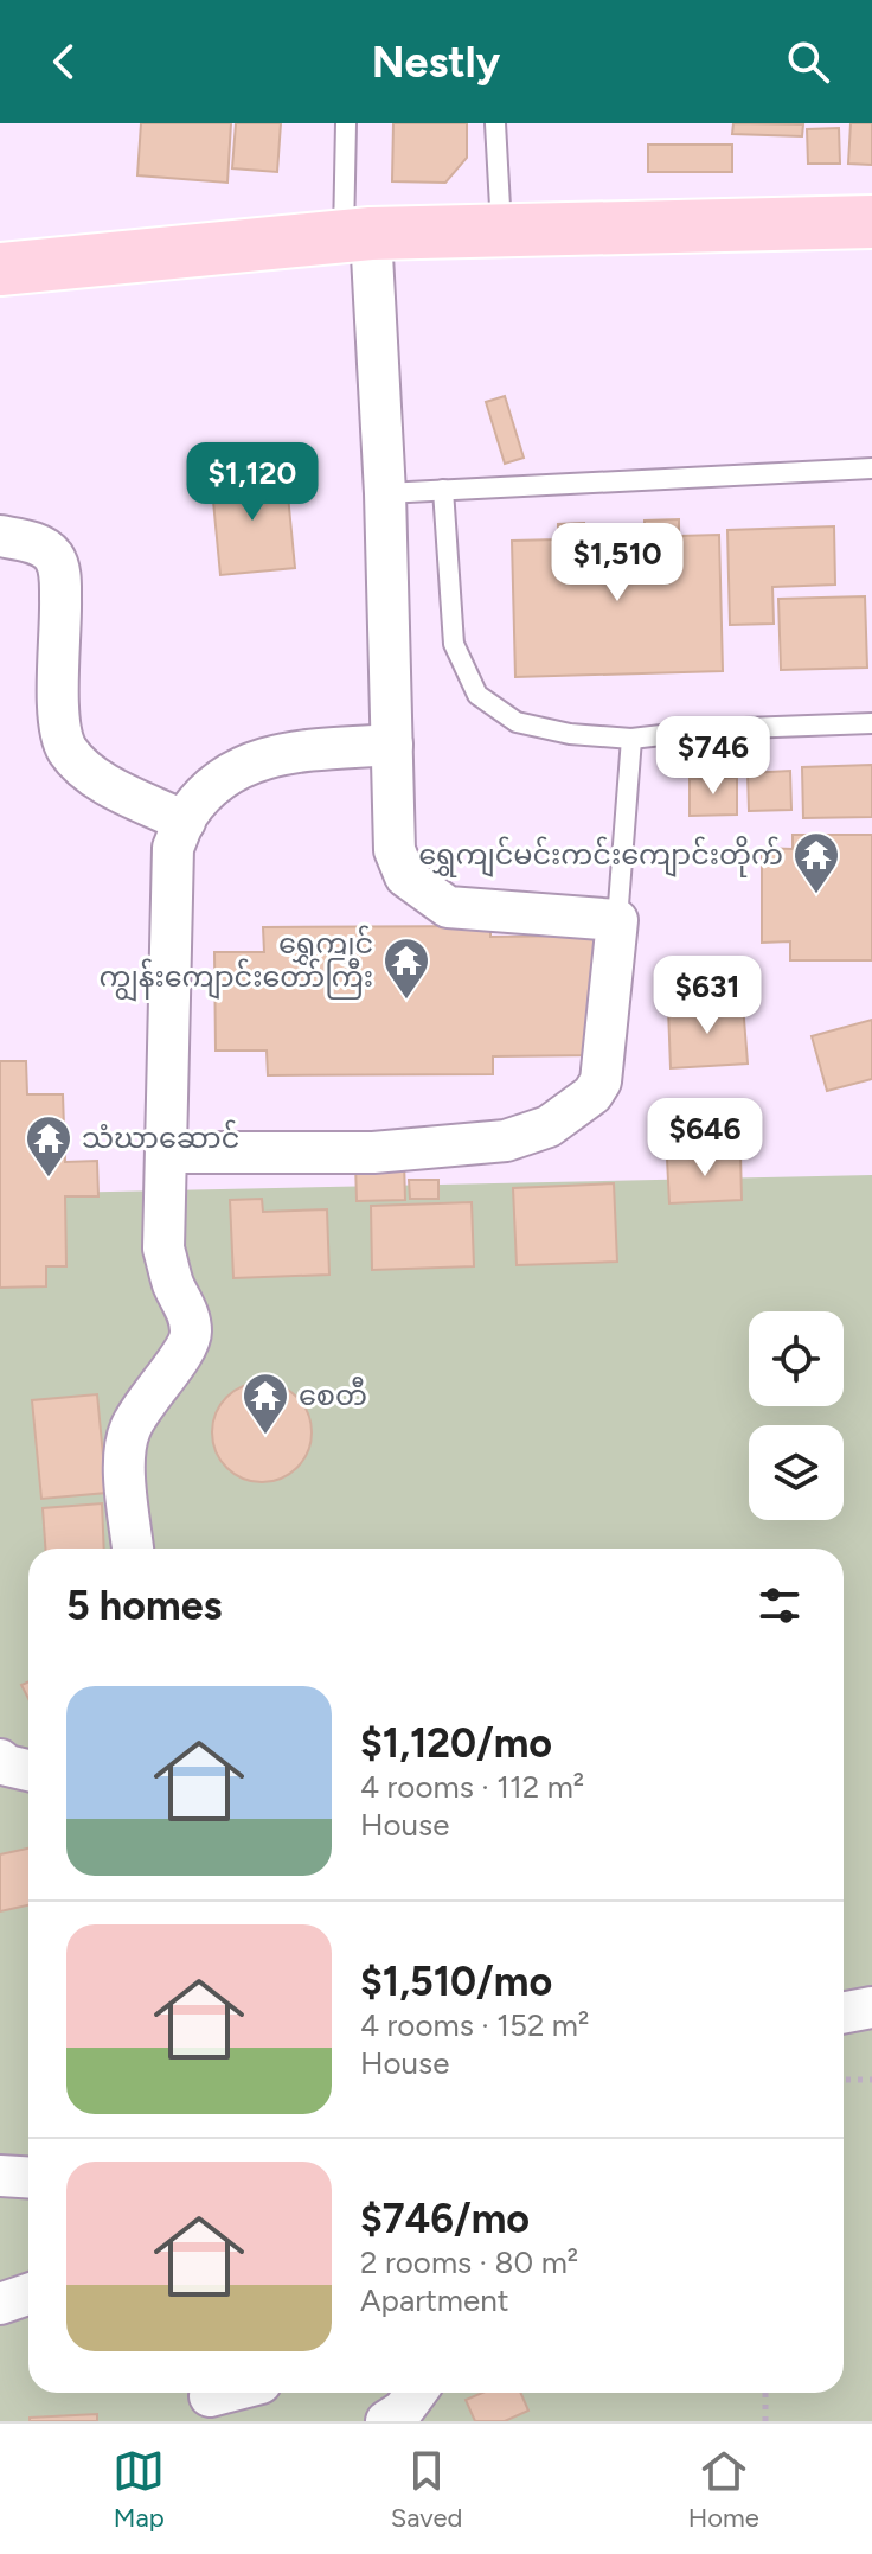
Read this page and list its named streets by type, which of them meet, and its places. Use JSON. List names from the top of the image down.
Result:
{
  "places": {
    "temple": [
      "ရွှေကျင်မင်းကင်းကျောင်းတိုက်",
      "ရွှေကျင် ကျွန်းကျောင်းတော်ကြီး",
      "သံဃာဆောင်",
      "စေတီ"
    ]
  },
  "page": {
    "header": "Nestly",
    "price": [
      "$1,120",
      "$1,510",
      "$746",
      "$631",
      "$646"
    ],
    "heading": "5 homes",
    "list": [
      {
        "name": "$1,120/mo",
        "note": "4 rooms · 112 m² · House"
      },
      {
        "name": "$1,510/mo",
        "note": "4 rooms · 152 m² · House"
      },
      {
        "name": "$746/mo",
        "note": "2 rooms · 80 m² · Apartment"
      }
    ],
    "tabs": ["Map", "Saved", "Home"]
  }
}
